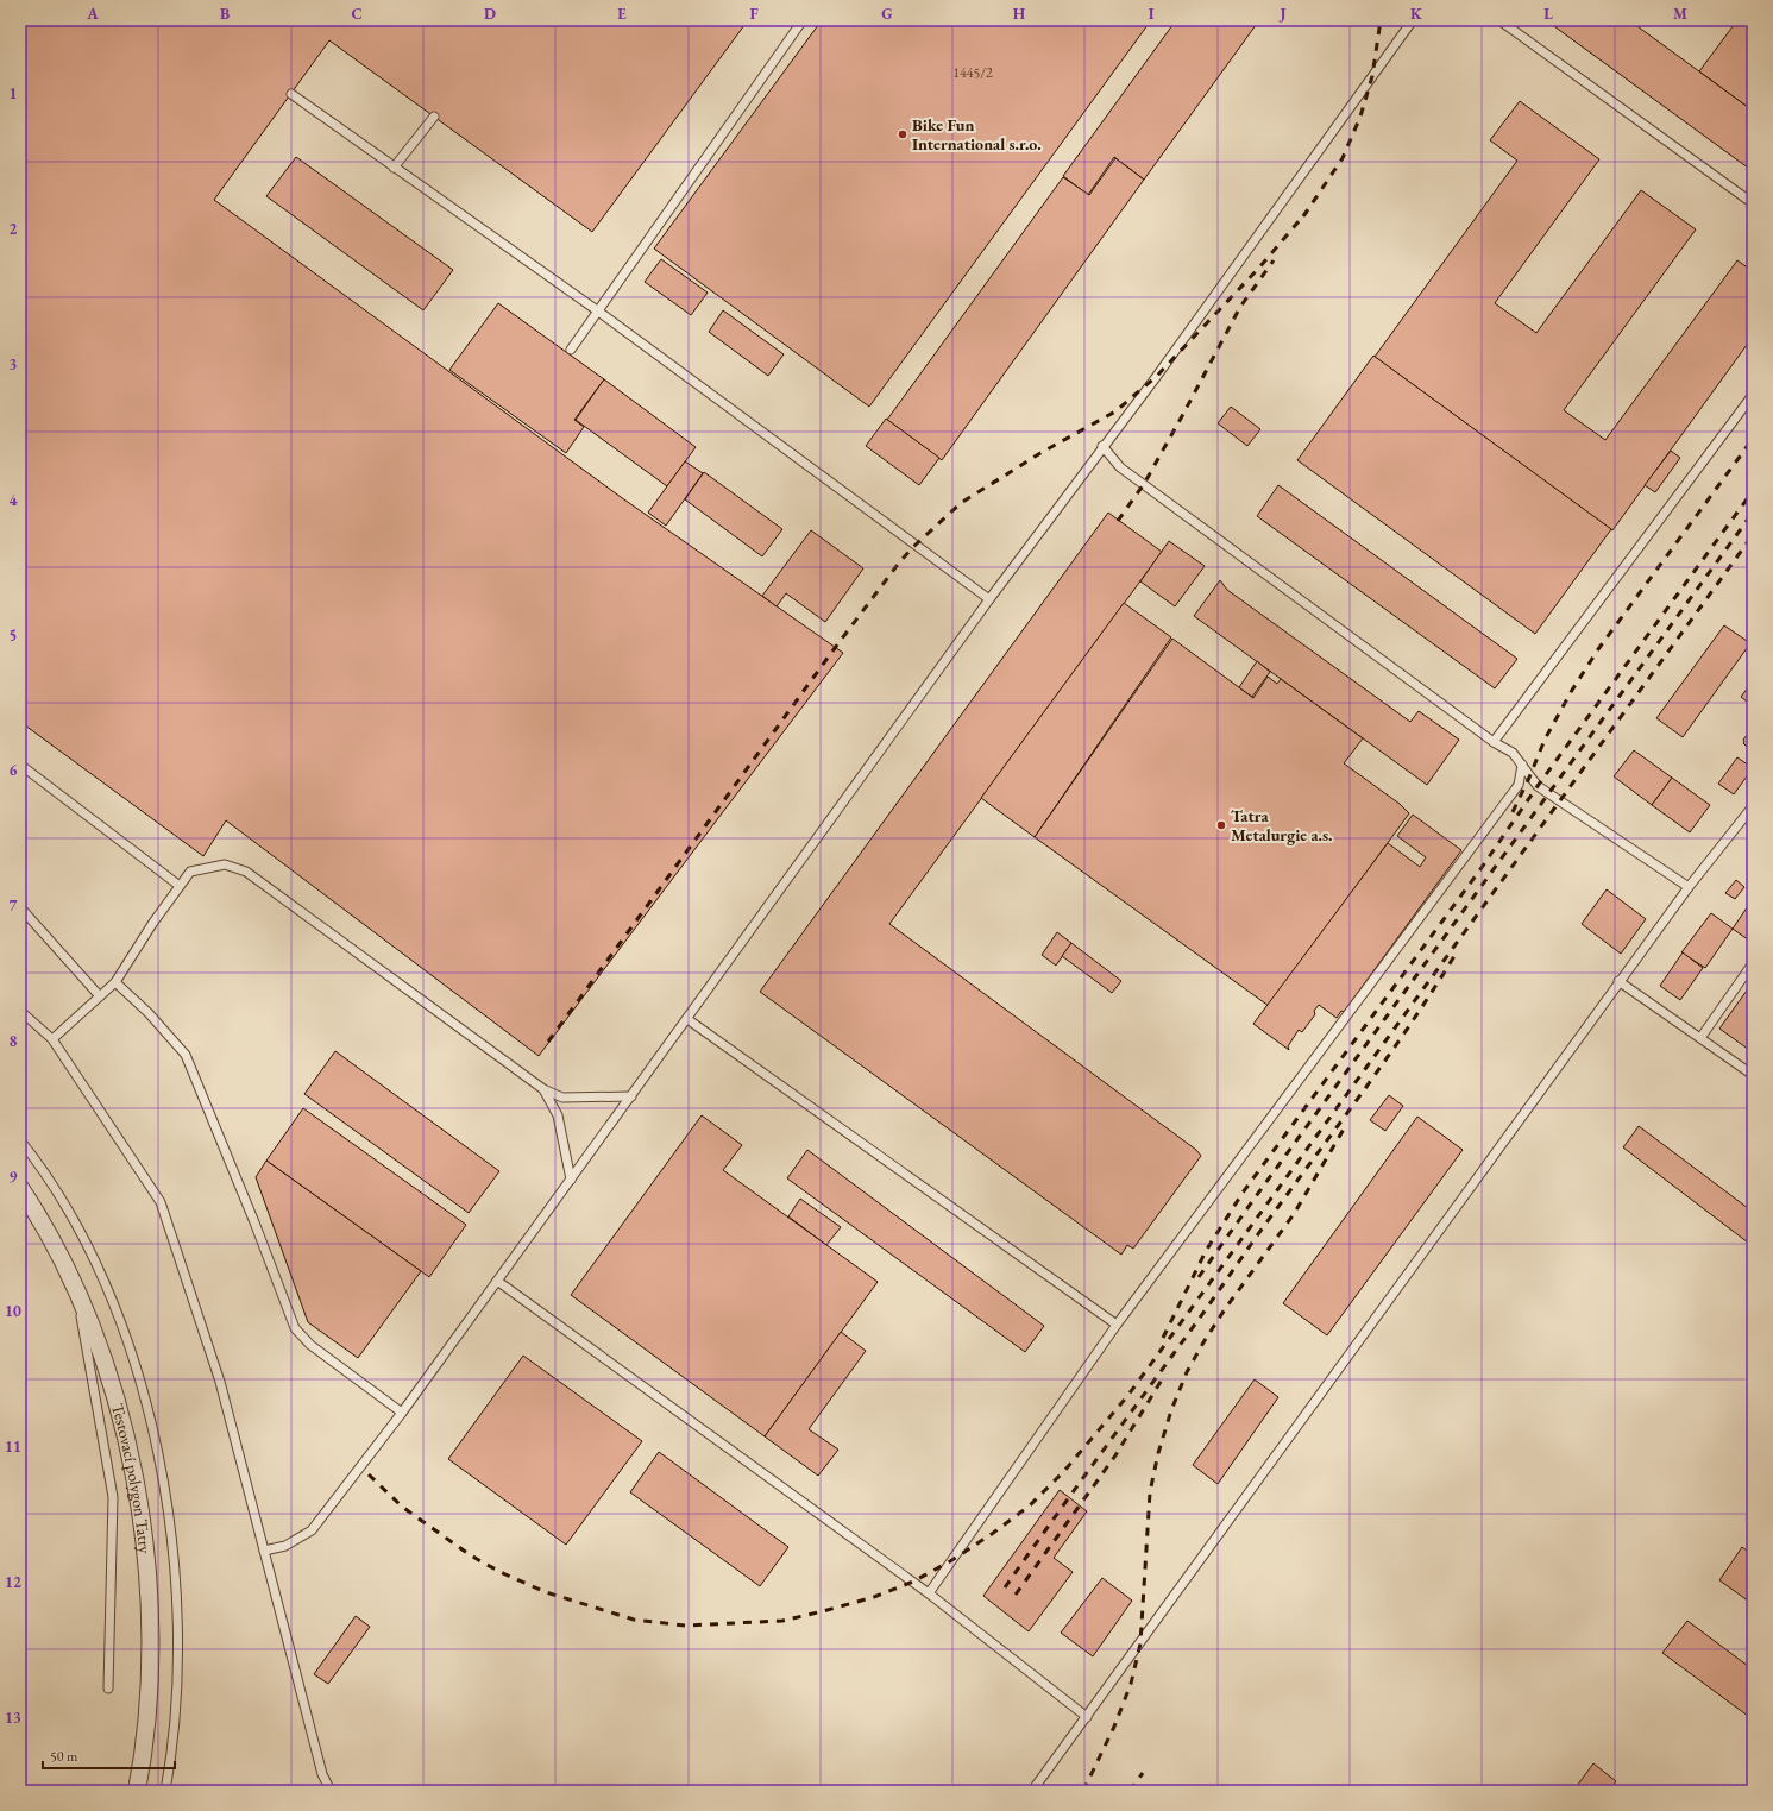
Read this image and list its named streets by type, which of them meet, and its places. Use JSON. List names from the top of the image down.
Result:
{
  "streets": {
    "street": ["Testovací polygon Tatry"]
  },
  "places": ["Bike Fun International s.r.o.", "Tatra Metalurgie a.s."],
  "house_numbers": ["1445/2"],
  "scale_bar": "50 m",
  "grid": {
    "columns": [
      "A",
      "B",
      "C",
      "D",
      "E",
      "F",
      "G",
      "H",
      "I",
      "J",
      "K",
      "L",
      "M"
    ],
    "rows": [
      "1",
      "2",
      "3",
      "4",
      "5",
      "6",
      "7",
      "8",
      "9",
      "10",
      "11",
      "12",
      "13"
    ]
  }
}
